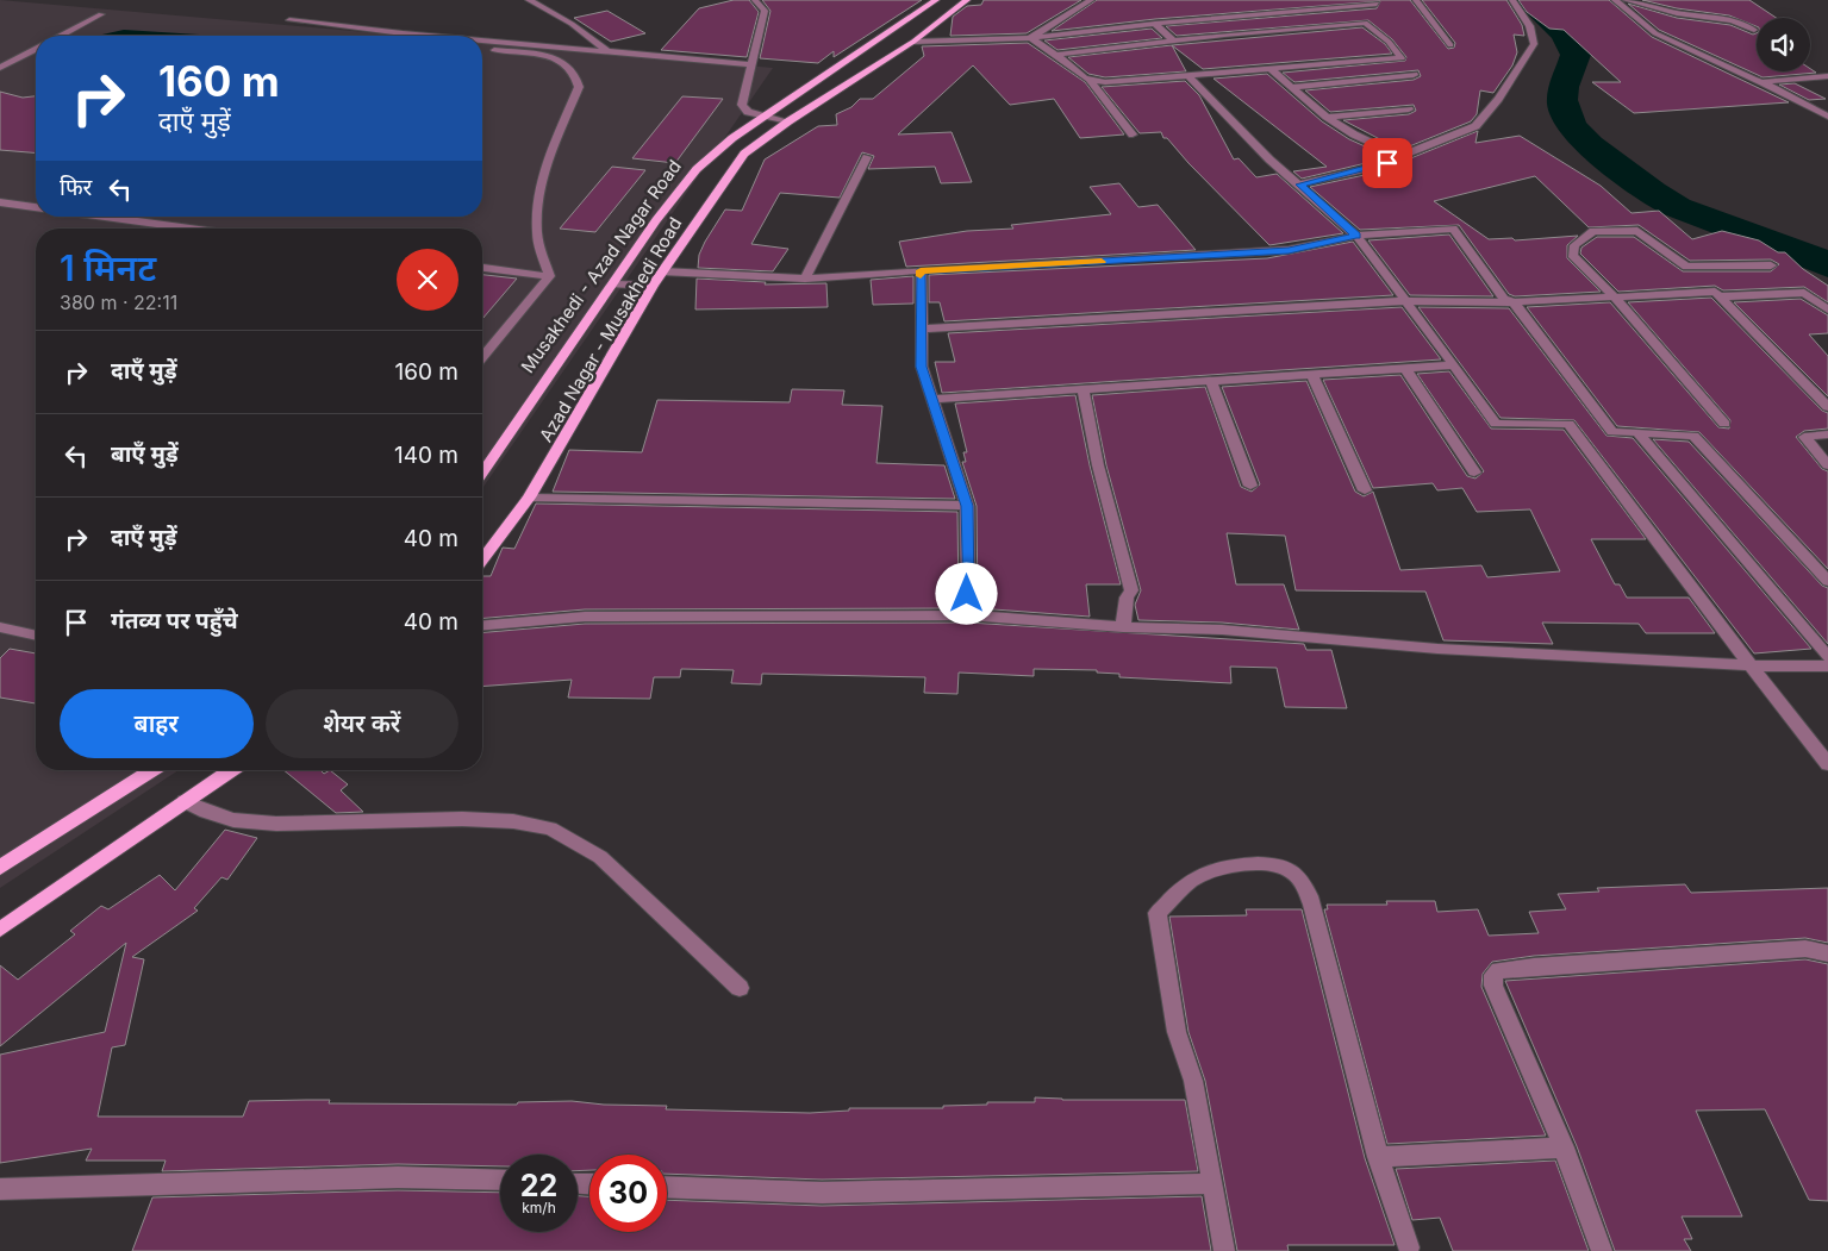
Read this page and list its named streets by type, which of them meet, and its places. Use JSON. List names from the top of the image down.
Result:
{
  "streets": {
    "main road": ["Musakhedi - Azad Nagar Road", "Azad Nagar - Musakhedi Road"]
  },
  "page": {
    "turn": ["160 m", "दाएँ मुड़ें"],
    "then": "फिर",
    "heading": ["1 मिनट", "380 m · 22:11"],
    "list": [
      {
        "name": "दाएँ मुड़ें",
        "value": "160 m"
      },
      {
        "name": "बाएँ मुड़ें",
        "value": "140 m"
      },
      {
        "name": "दाएँ मुड़ें",
        "value": "40 m"
      },
      {
        "name": "गंतव्य पर पहुँचे",
        "value": "40 m"
      }
    ],
    "buttons": ["बाहर", "शेयर करें"],
    "speed": "22 km/h",
    "limit": "30"
  }
}
